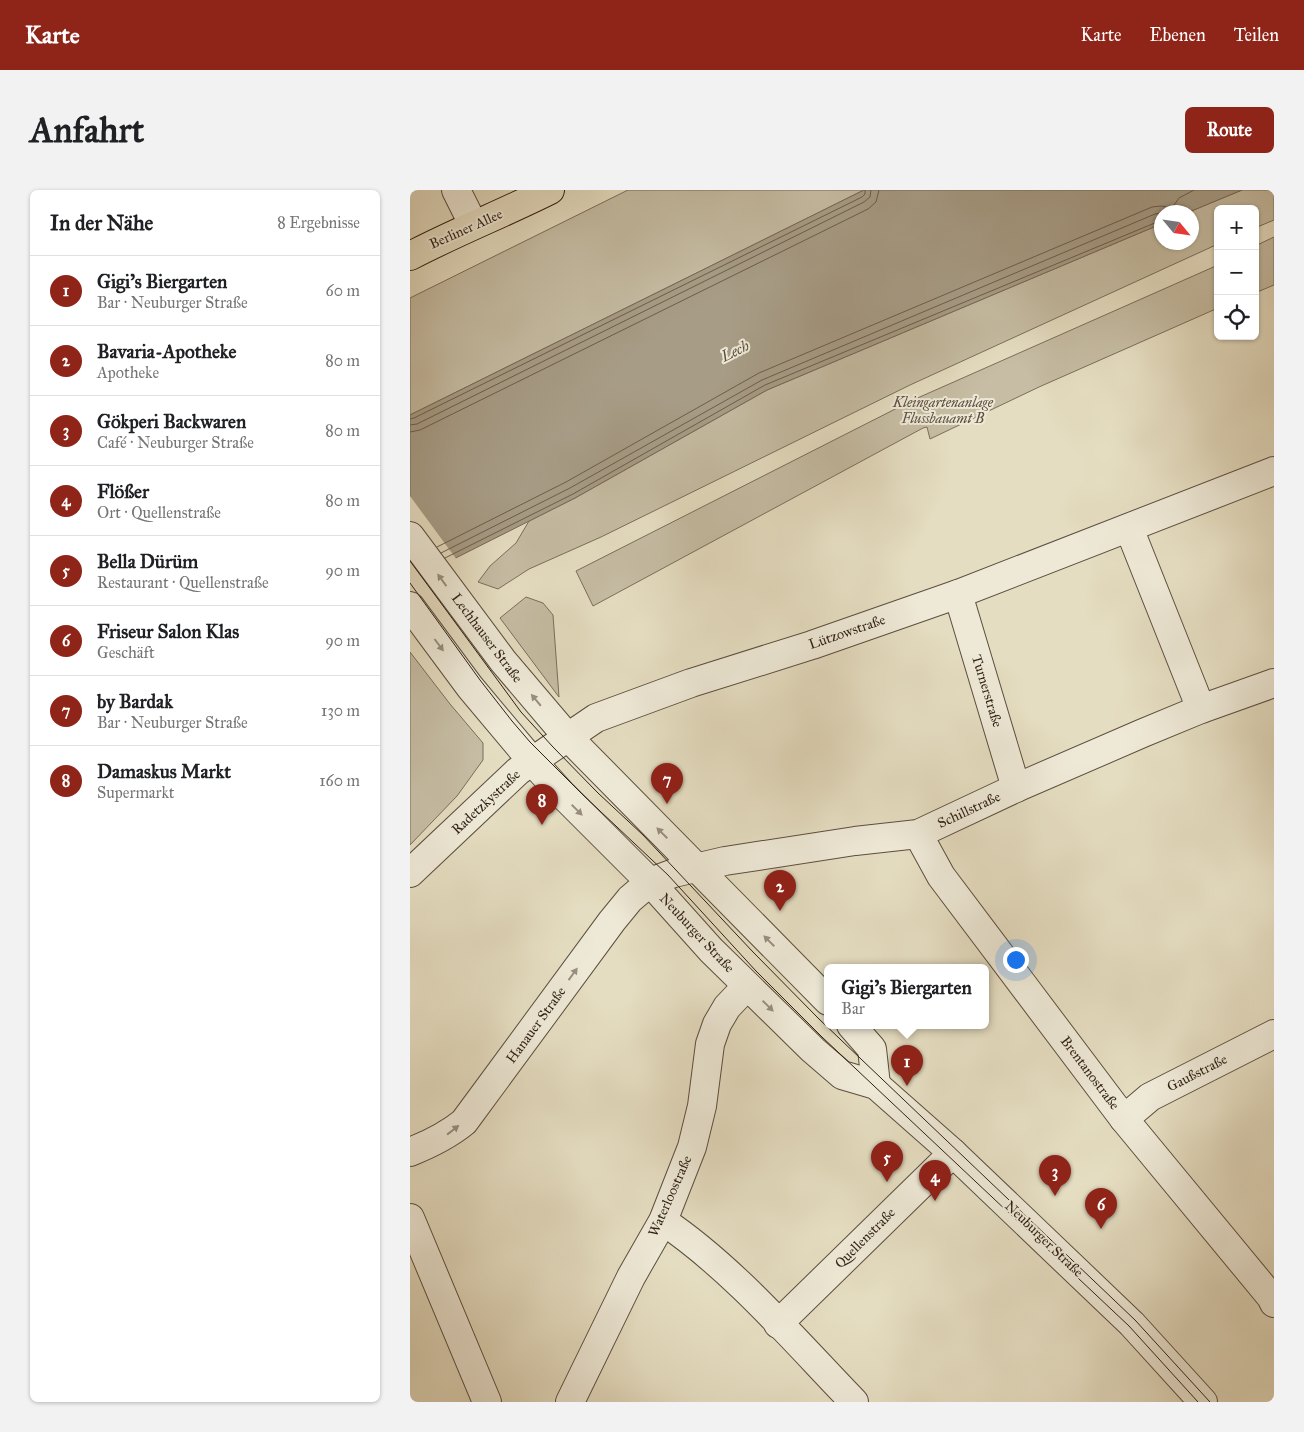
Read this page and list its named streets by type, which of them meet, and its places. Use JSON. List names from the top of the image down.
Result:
{
  "streets": {
    "main road": ["Berliner Allee"],
    "street": [
      "Lützowstraße",
      "Lechhauser Straße",
      "Turnerstraße",
      "Radetzkystraße",
      "Schillstraße",
      "Neuburger Straße",
      "Hanauer Straße",
      "Brentanostraße",
      "Gaußstraße",
      "Waterloostraße",
      "Quellenstraße"
    ]
  },
  "crossings": [
    ["Lützowstraße", "Lechhauser Straße"],
    ["Lützowstraße", "Turnerstraße"],
    ["Lützowstraße", "Radetzkystraße"],
    ["Lechhauser Straße", "Radetzkystraße"],
    ["Turnerstraße", "Schillstraße"],
    ["Radetzkystraße", "Neuburger Straße"],
    ["Schillstraße", "Neuburger Straße"],
    ["Schillstraße", "Hanauer Straße"],
    ["Schillstraße", "Brentanostraße"],
    ["Neuburger Straße", "Hanauer Straße"],
    ["Neuburger Straße", "Waterloostraße"],
    ["Neuburger Straße", "Quellenstraße"],
    ["Brentanostraße", "Gaußstraße"]
  ],
  "one_way": ["Hanauer Straße"],
  "water": ["Lech"],
  "parks": ["Kleingartenanlage Flussbauamt B"],
  "north": "bottom right",
  "page": {
    "header": "Karte",
    "nav": ["Karte", "Ebenen", "Teilen"],
    "buttons": "Route",
    "title": "Anfahrt",
    "heading": ["In der Nähe", "8 Ergebnisse"],
    "map_buttons": ["+", "−"],
    "list": [
      {
        "mark": "1",
        "name": "Gigi's Biergarten",
        "note": "Bar · Neuburger Straße",
        "value": "60 m"
      },
      {
        "mark": "2",
        "name": "Bavaria-Apotheke",
        "note": "Apotheke",
        "value": "80 m"
      },
      {
        "mark": "3",
        "name": "Gökperi Backwaren",
        "note": "Café · Neuburger Straße",
        "value": "80 m"
      },
      {
        "mark": "4",
        "name": "Flößer",
        "note": "Ort · Quellenstraße",
        "value": "80 m"
      },
      {
        "mark": "5",
        "name": "Bella Dürüm",
        "note": "Restaurant · Quellenstraße",
        "value": "90 m"
      },
      {
        "mark": "6",
        "name": "Friseur Salon Klas",
        "note": "Geschäft",
        "value": "90 m"
      },
      {
        "mark": "7",
        "name": "by Bardak",
        "note": "Bar · Neuburger Straße",
        "value": "130 m"
      },
      {
        "mark": "8",
        "name": "Damaskus Markt",
        "note": "Supermarkt",
        "value": "160 m"
      }
    ],
    "pins": [
      "7",
      "8",
      "2",
      "1",
      "5",
      "3",
      "4",
      "6"
    ],
    "popup": ["Gigi's Biergarten", "Bar"]
  }
}
